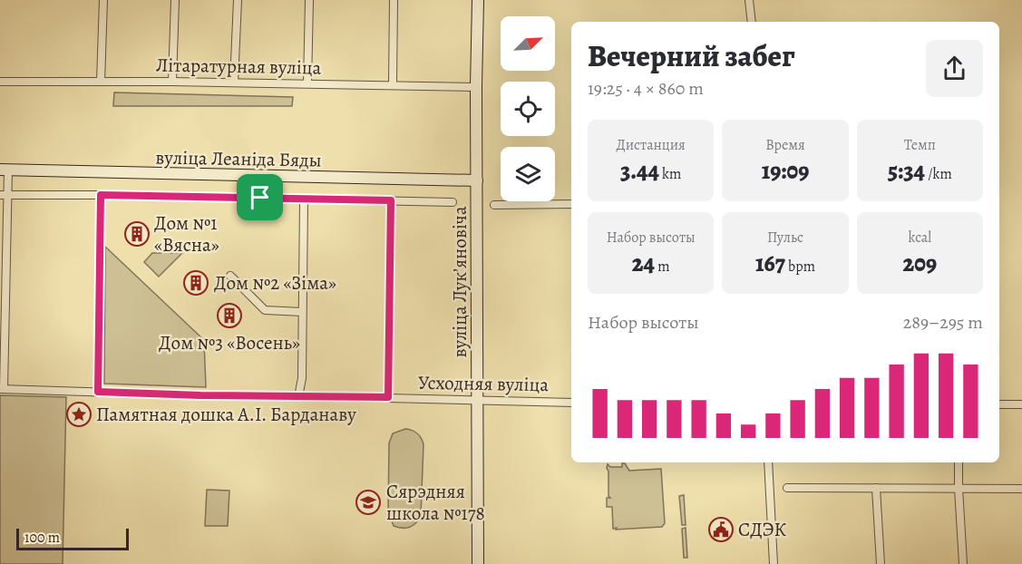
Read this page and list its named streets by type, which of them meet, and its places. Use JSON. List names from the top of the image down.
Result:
{
  "streets": {
    "main road": ["вуліца Леаніда Бяды", "вуліца Лукʼяновіча"],
    "street": ["Літаратурная вуліца", "Усходняя вуліца"]
  },
  "crossings": [
    ["Літаратурная вуліца", "вуліца Лукʼяновіча"],
    ["вуліца Леаніда Бяды", "вуліца Лукʼяновіча"],
    ["вуліца Лукʼяновіча", "Усходняя вуліца"]
  ],
  "places": {
    "building": ["Дом №1 «Вясна»", "Дом №2 «Зіма»", "Дом №3 «Восень»"],
    "place": ["Памятная дошка А.І. Барданаву"],
    "school or university": ["Сярэдняя школа №178"],
    "public building": ["СДЭК"]
  },
  "scale_bar": "100 m",
  "north": "top right",
  "page": {
    "heading": ["Вечерний забег", "19:25 · 4 × 860 m"],
    "stats": [
      ["Дистанция", "3.44 km"],
      ["Время", "19:09"],
      ["Темп", "5:34 /km"],
      ["Набор высоты", "24 m"],
      ["Пульс", "167 bpm"],
      ["kcal", "209"]
    ],
    "chart": ["Набор высоты", "289–295 m"],
    "scale": "100 m"
  }
}
